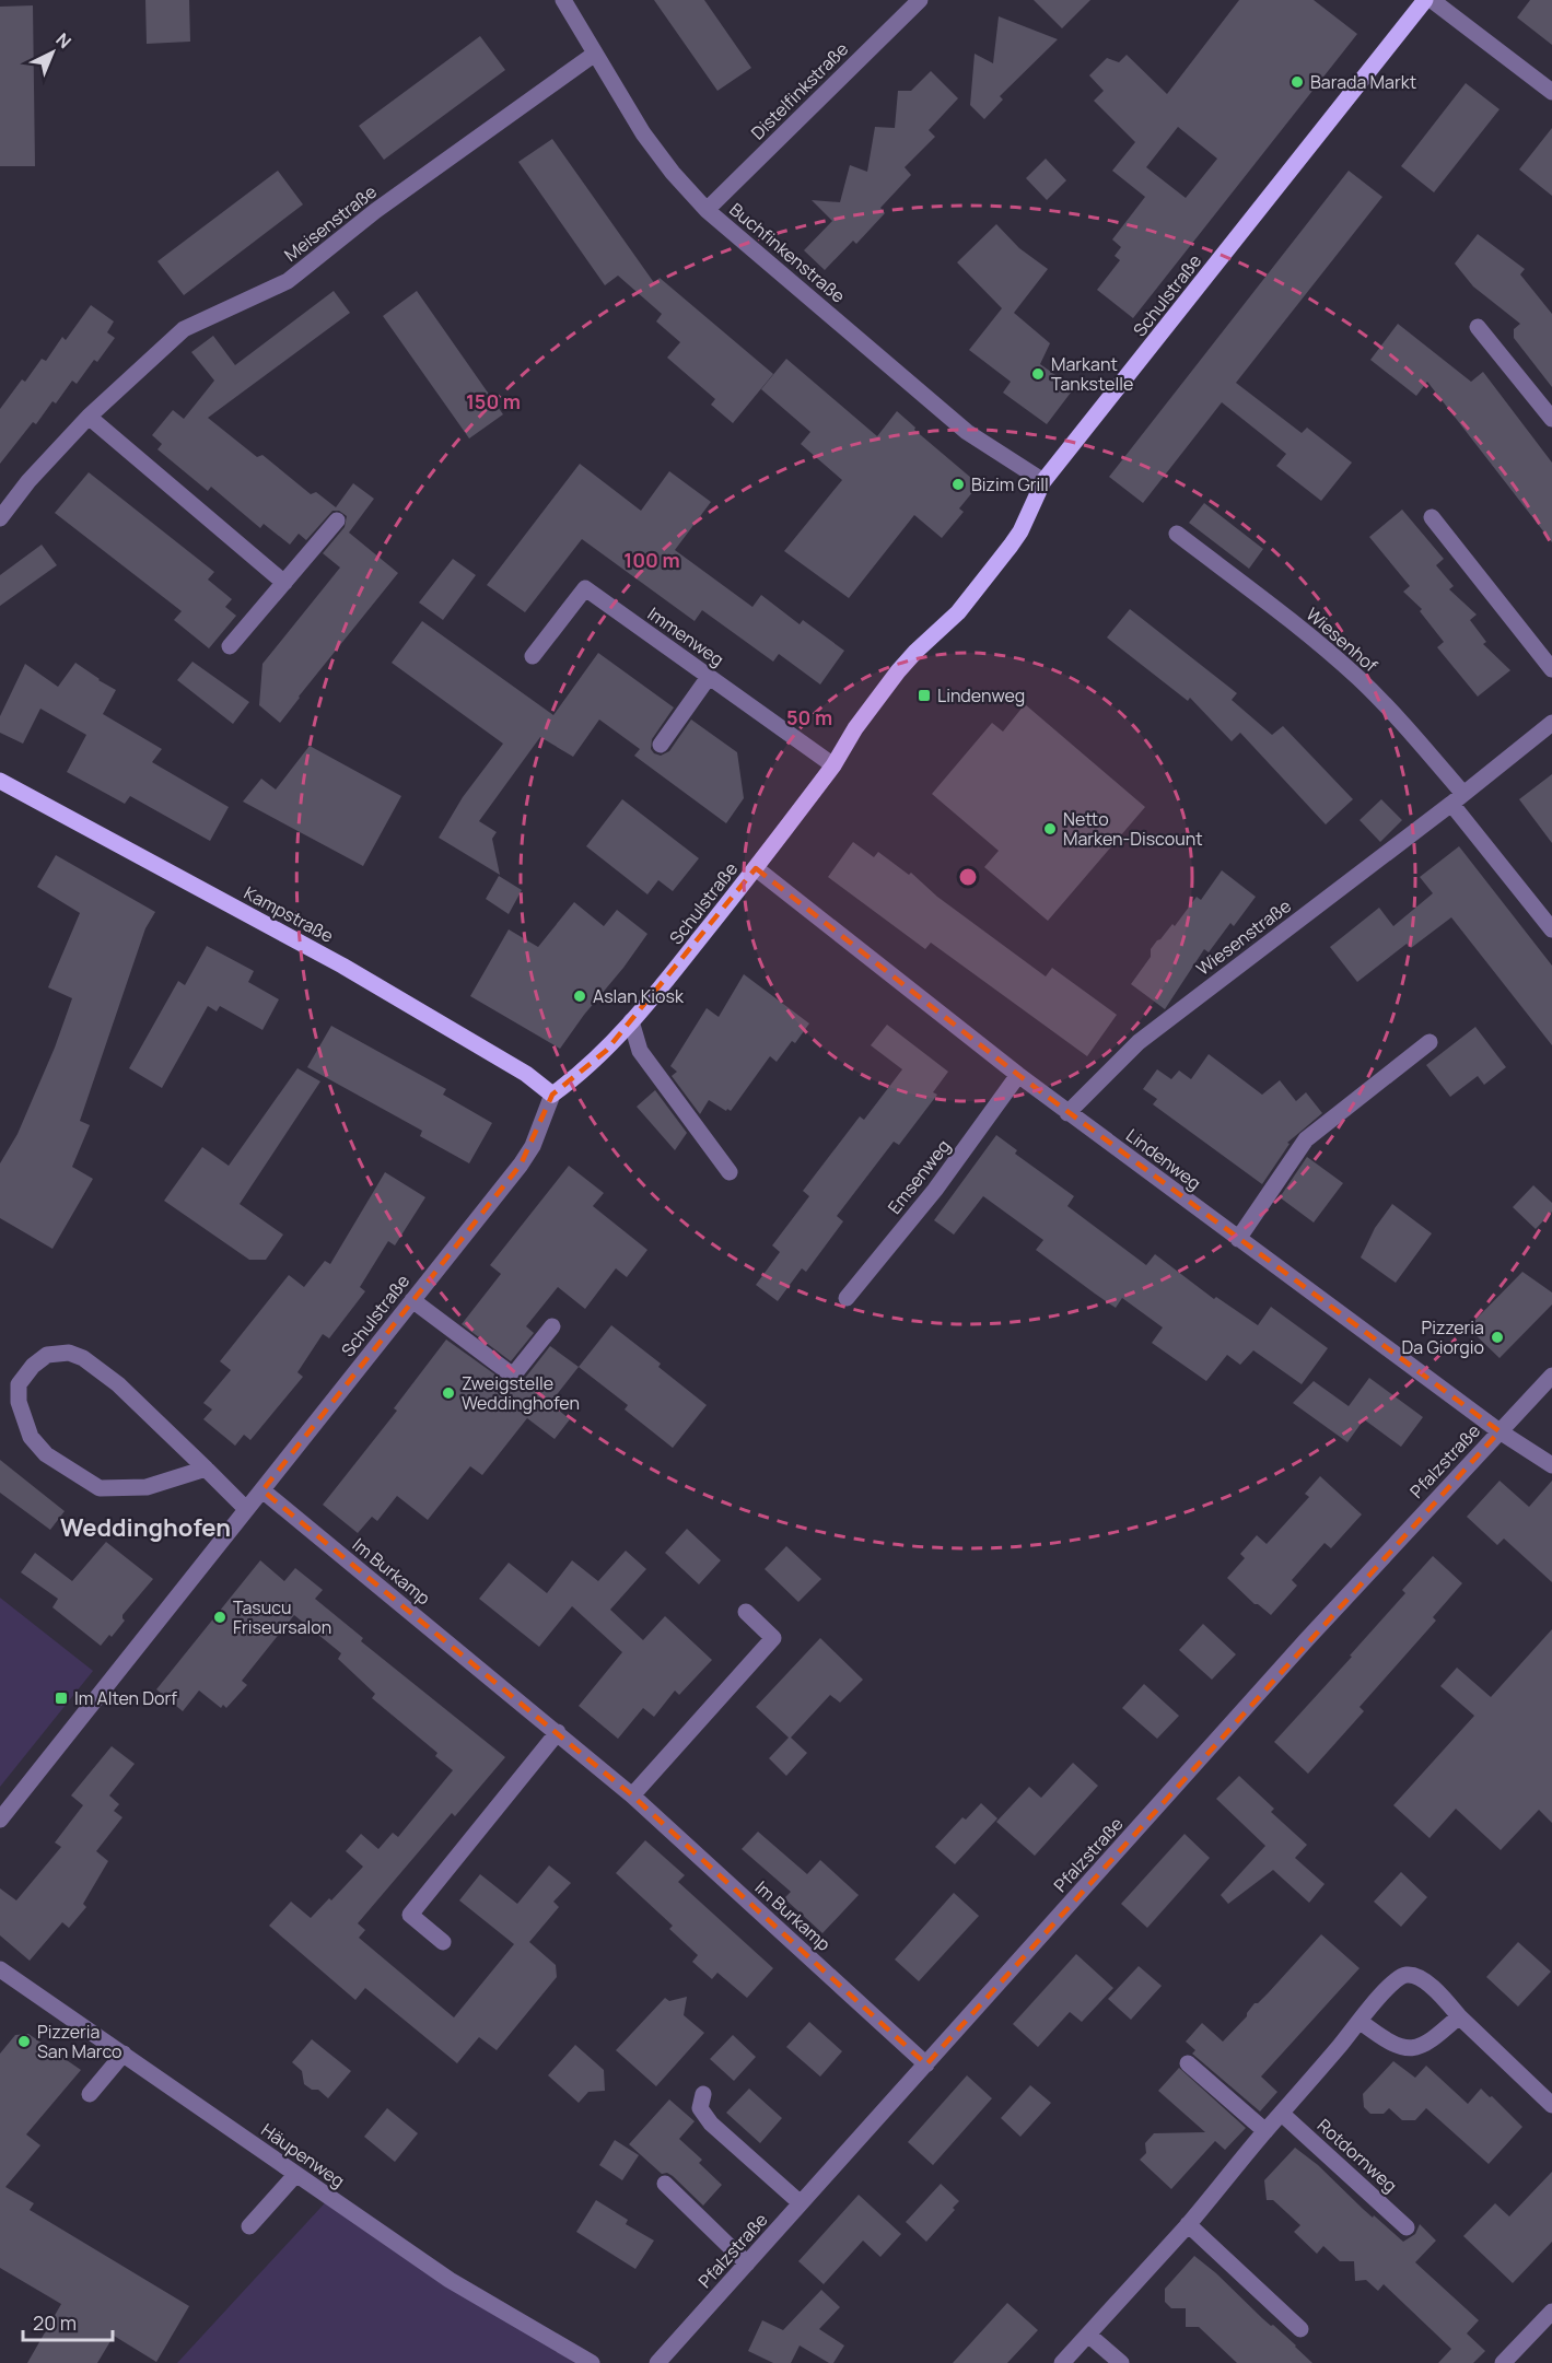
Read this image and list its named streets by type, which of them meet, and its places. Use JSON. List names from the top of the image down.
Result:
{
  "streets": {
    "main road": ["Schulstraße", "Kampstraße"],
    "street": [
      "Distelfinkstraße",
      "Meisenstraße",
      "Buchfinkenstraße",
      "Immenweg",
      "Wiesenhof",
      "Wiesenstraße",
      "Lindenweg",
      "Emsenweg",
      "Pfalzstraße",
      "Im Burkamp",
      "Häupenweg",
      "Rotdornweg"
    ]
  },
  "crossings": [
    ["Distelfinkstraße", "Buchfinkenstraße"],
    ["Meisenstraße", "Buchfinkenstraße"],
    ["Buchfinkenstraße", "Schulstraße"],
    ["Schulstraße", "Immenweg"],
    ["Schulstraße", "Kampstraße"],
    ["Schulstraße", "Lindenweg"],
    ["Schulstraße", "Im Burkamp"],
    ["Wiesenhof", "Wiesenstraße"],
    ["Wiesenstraße", "Lindenweg"],
    ["Lindenweg", "Emsenweg"],
    ["Lindenweg", "Pfalzstraße"],
    ["Pfalzstraße", "Im Burkamp"]
  ],
  "districts": ["Weddinghofen"],
  "places": {
    "other": [
      "Barada Markt",
      "Markant Tankstelle",
      "Bizim Grill",
      "Netto Marken-Discount",
      "Aslan Kiosk",
      "Pizzeria Da Giorgio",
      "Zweigstelle Weddinghofen",
      "Tasucu Friseursalon",
      "Pizzeria San Marco"
    ],
    "transit": ["Lindenweg", "Im Alten Dorf"]
  },
  "scale_bar": "20 m",
  "north": "top right",
  "rings": ["150 m", "100 m", "50 m"]
}
